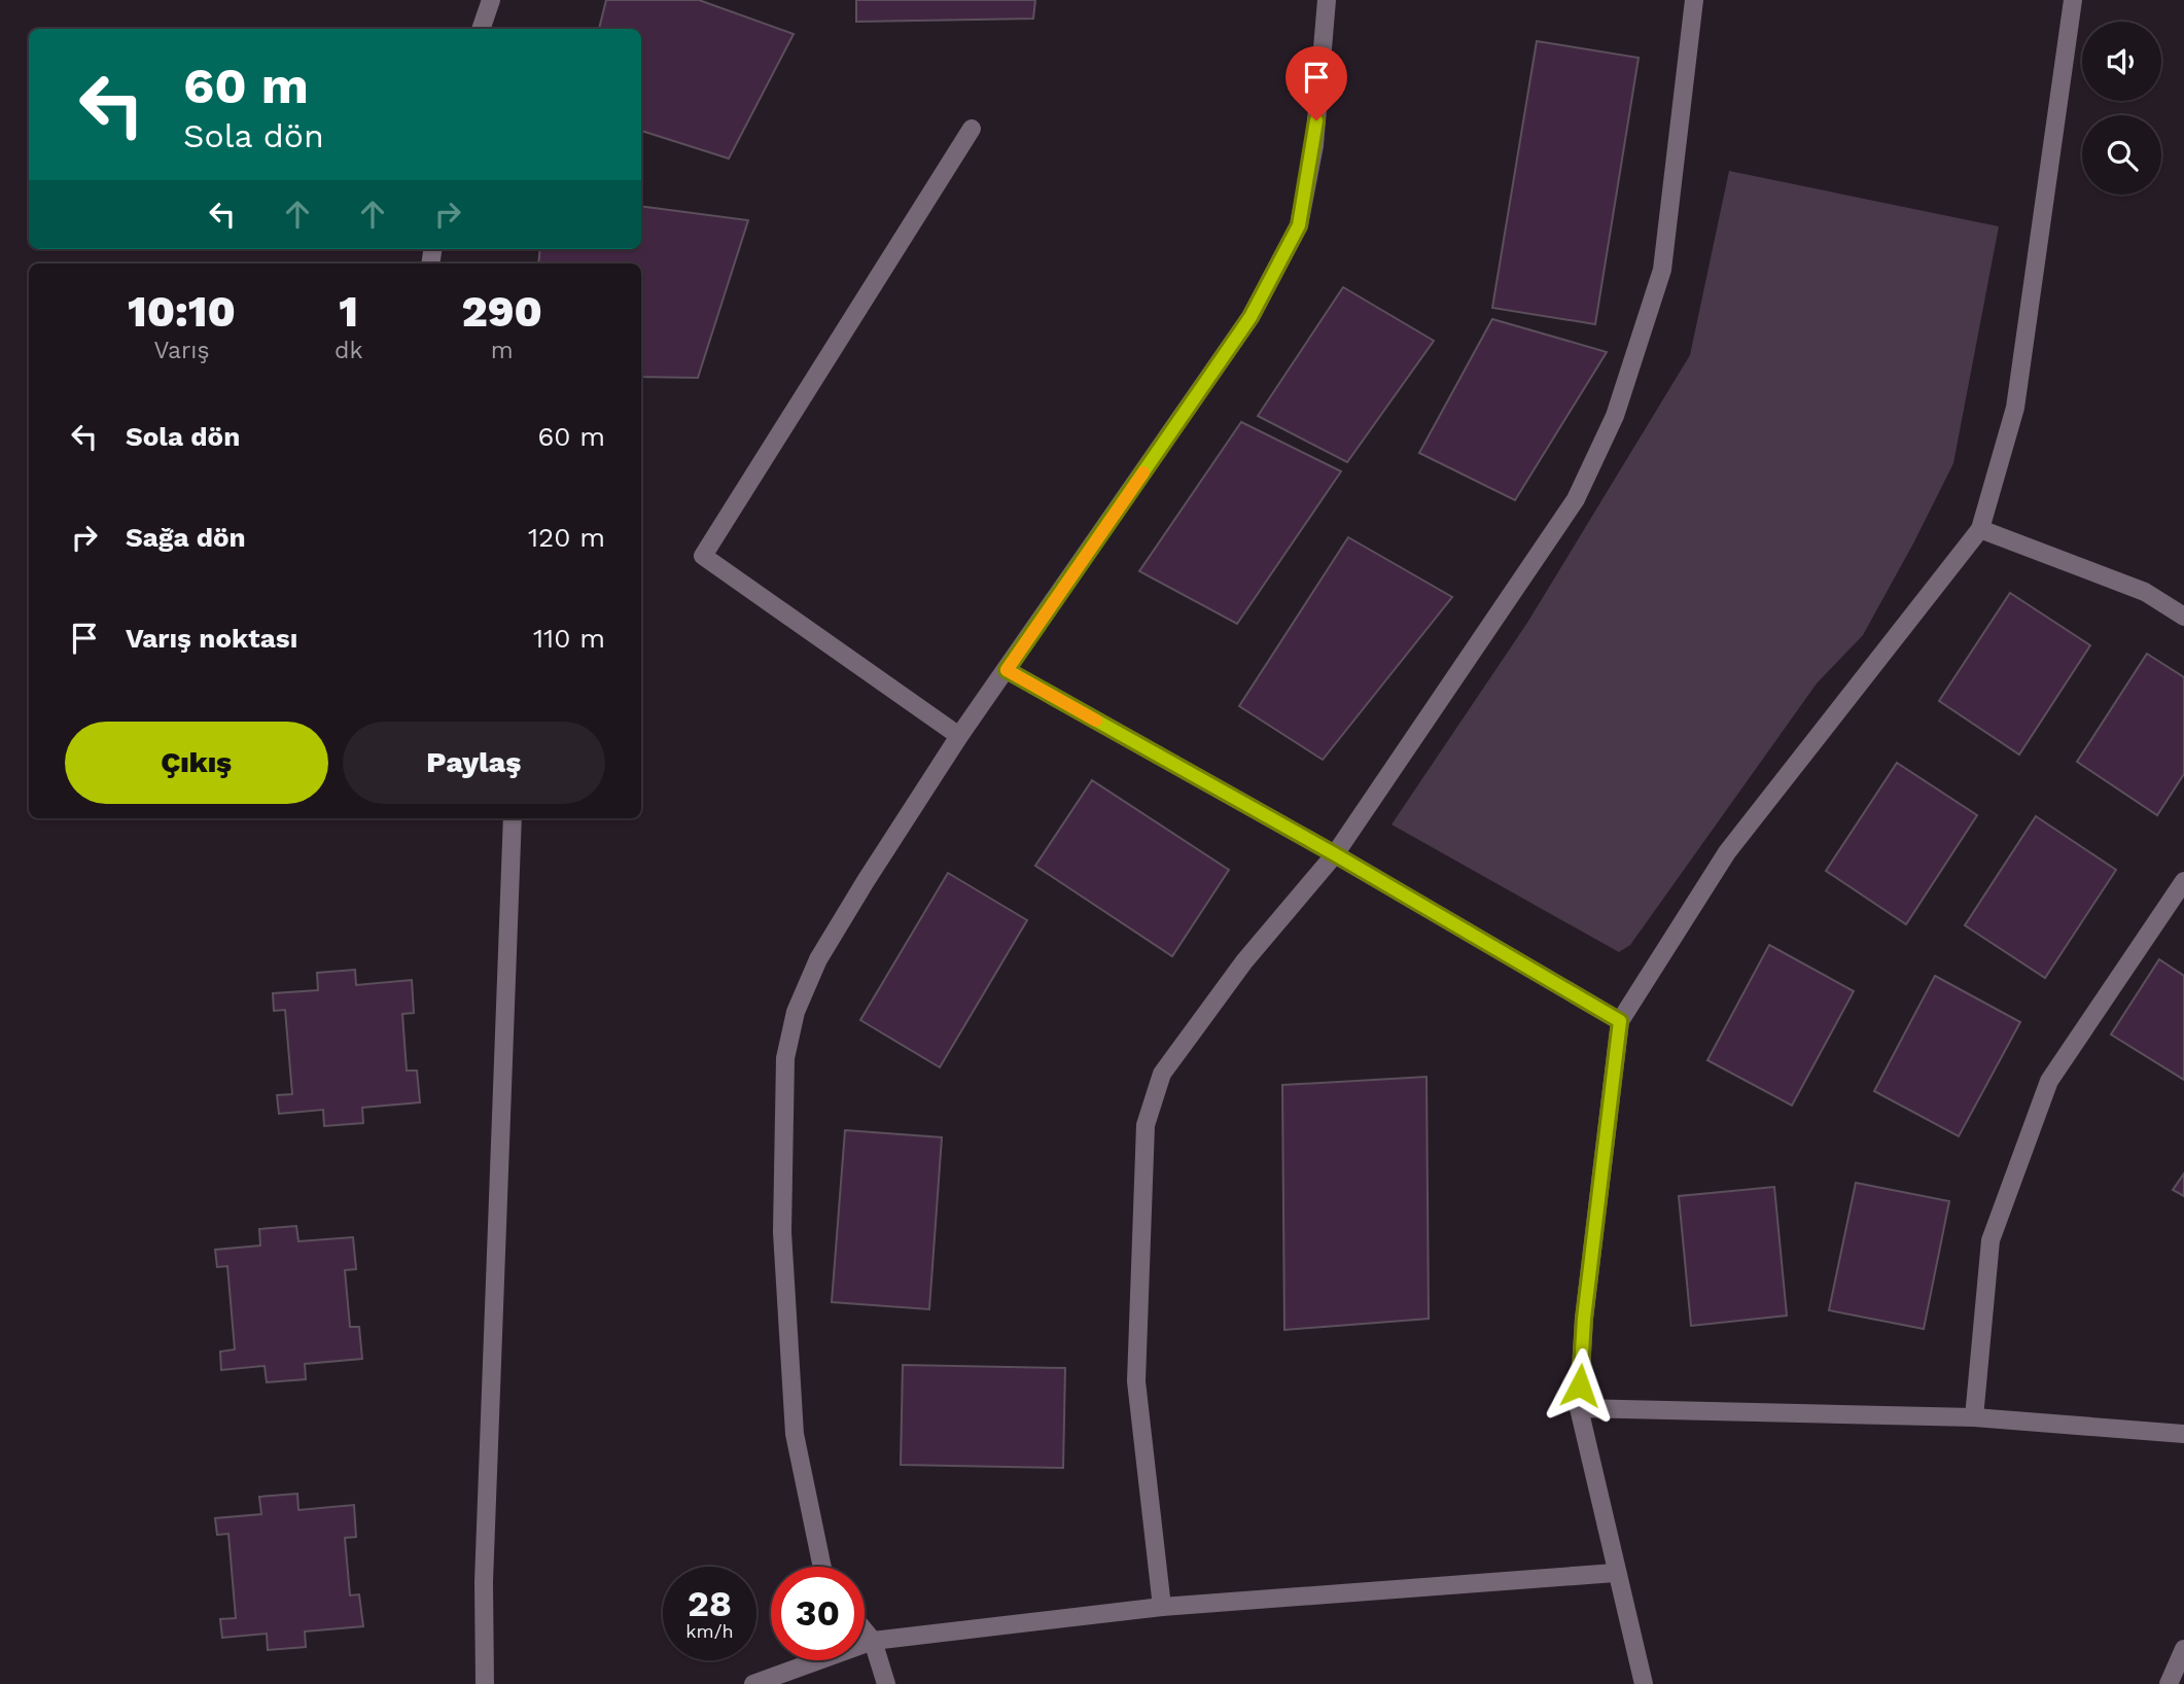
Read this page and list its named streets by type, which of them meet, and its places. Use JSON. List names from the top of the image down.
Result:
{
  "page": {
    "turn": ["60 m", "Sola dön"],
    "eta": [
      "10:10",
      "Varış",
      "1",
      "dk",
      "290",
      "m"
    ],
    "list": [
      {
        "name": "Sola dön",
        "value": "60 m"
      },
      {
        "name": "Sağa dön",
        "value": "120 m"
      },
      {
        "name": "Varış noktası",
        "value": "110 m"
      }
    ],
    "buttons": ["Çıkış", "Paylaş"],
    "speed": "28 km/h",
    "limit": "30"
  }
}
